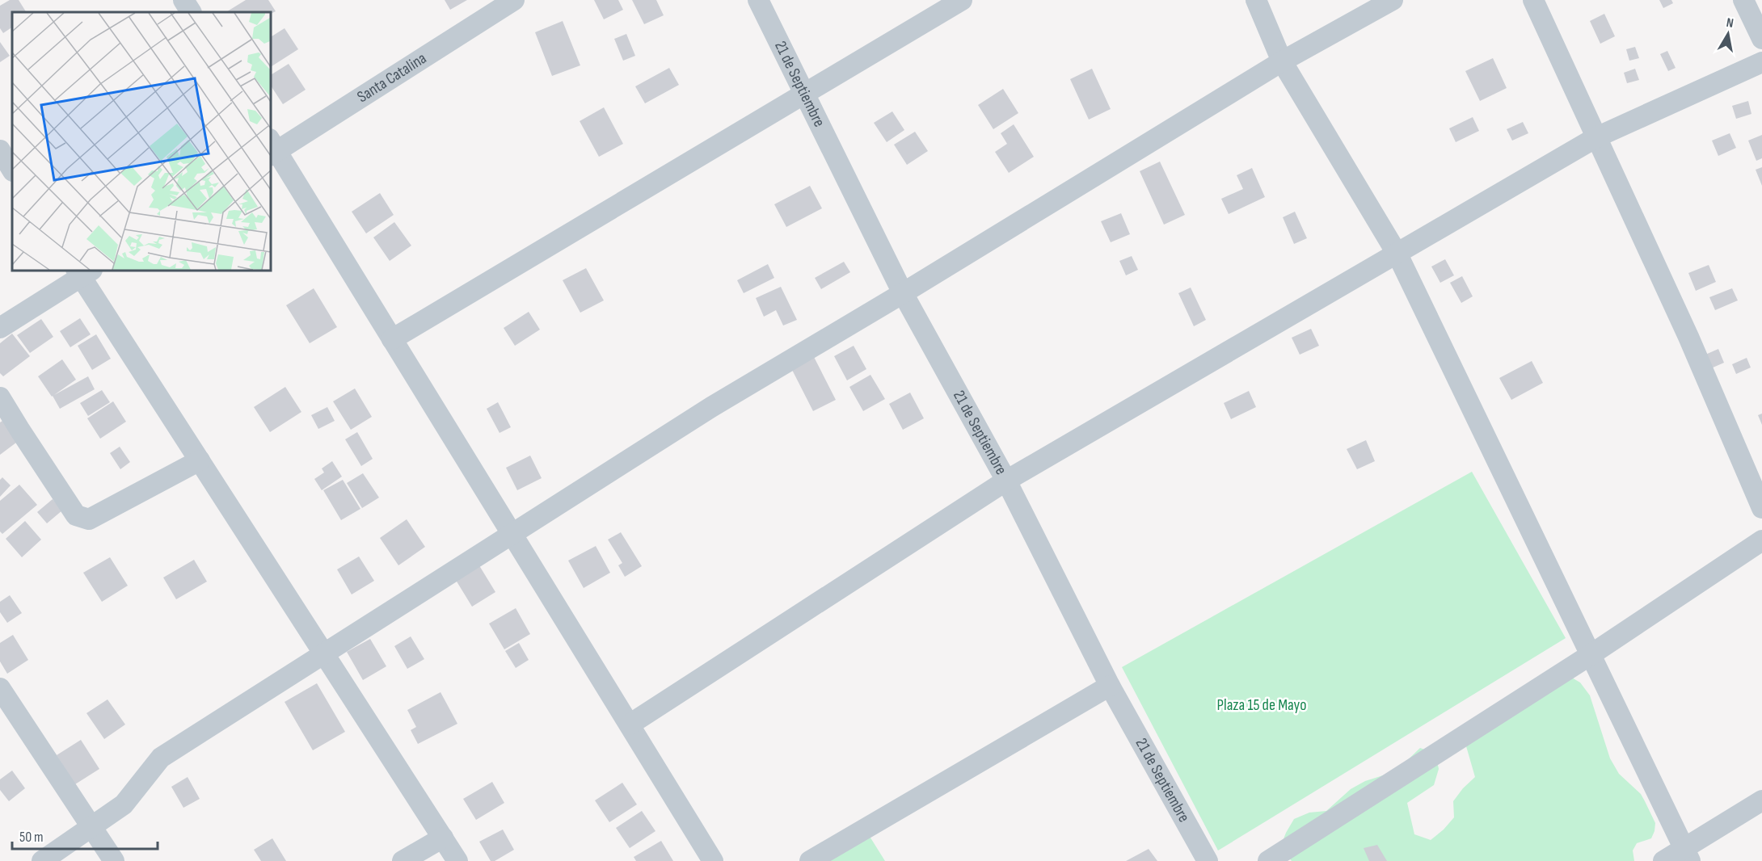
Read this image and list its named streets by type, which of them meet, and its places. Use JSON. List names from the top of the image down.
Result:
{
  "streets": {
    "street": ["Santa Catalina", "21 de Septiembre"]
  },
  "parks": ["Plaza 15 de Mayo"],
  "scale_bar": "50 m",
  "north": "top"
}
